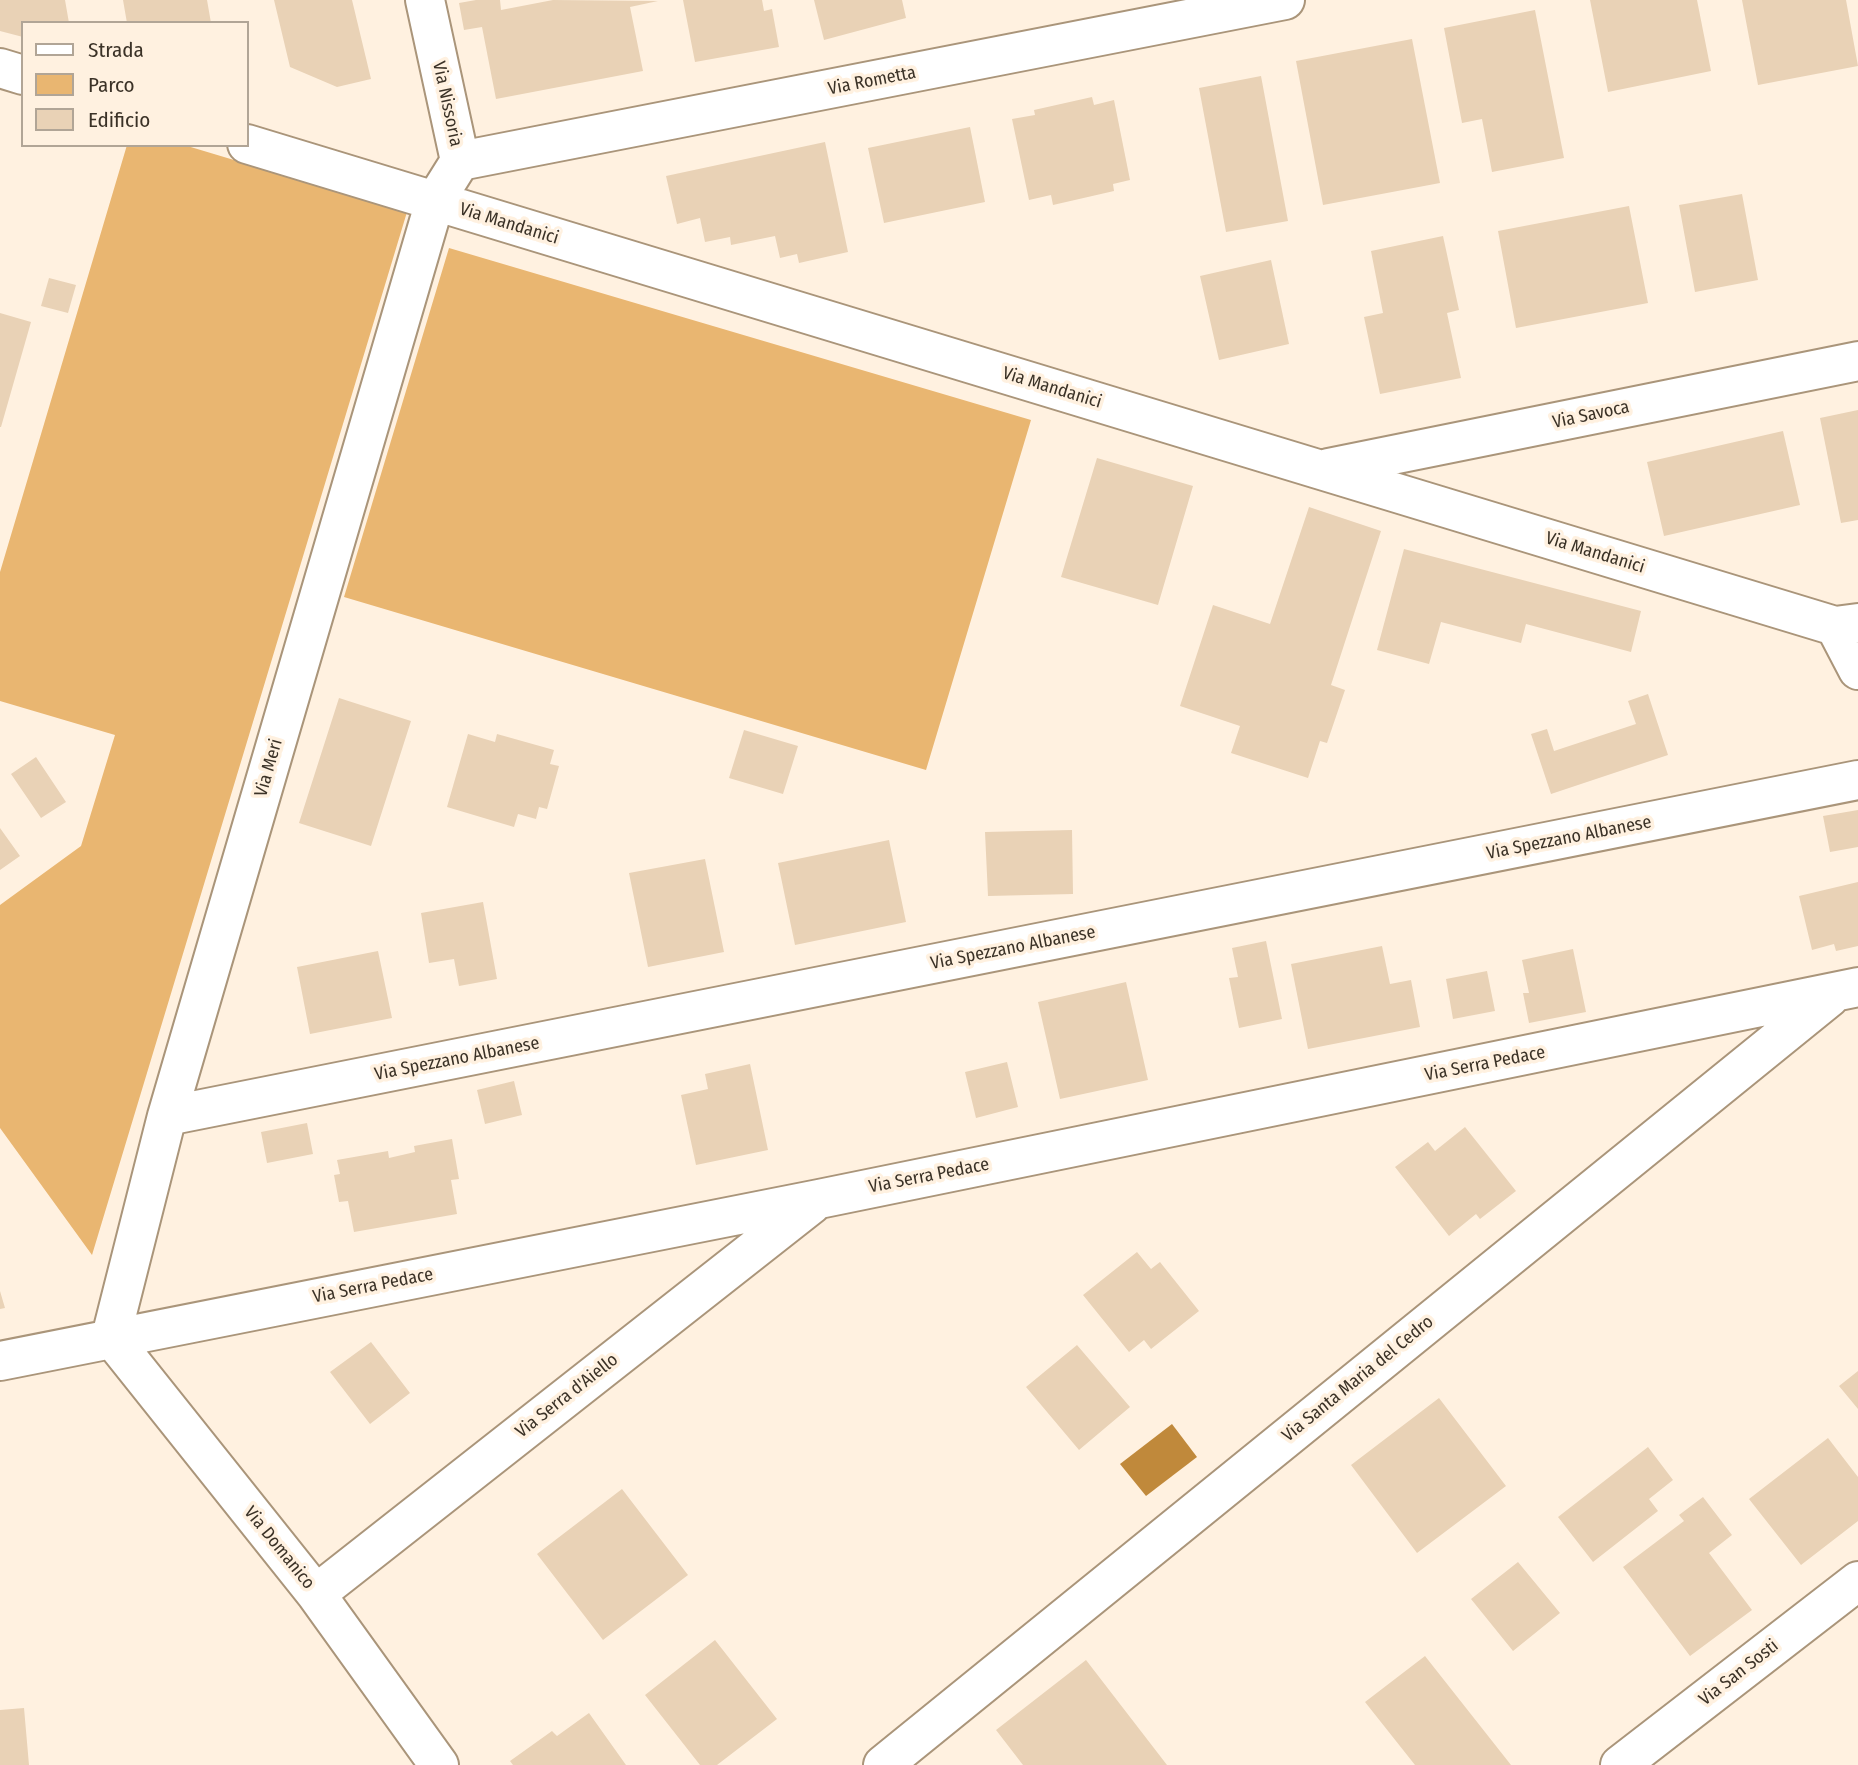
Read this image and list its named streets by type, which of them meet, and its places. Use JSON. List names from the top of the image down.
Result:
{
  "streets": {
    "street": [
      "Via Rometta",
      "Via Nissoria",
      "Via Mandanici",
      "Via Savoca",
      "Via Meri",
      "Via Spezzano Albanese",
      "Via Serra Pedace",
      "Via Santa Maria del Cedro",
      "Via Serra d'Aiello",
      "Via Domanico",
      "Via San Sosti"
    ]
  },
  "crossings": [
    ["Via Rometta", "Via Nissoria"],
    ["Via Nissoria", "Via Mandanici"],
    ["Via Nissoria", "Via Meri"],
    ["Via Mandanici", "Via Savoca"],
    ["Via Mandanici", "Via Meri"],
    ["Via Meri", "Via Spezzano Albanese"],
    ["Via Meri", "Via Serra Pedace"],
    ["Via Meri", "Via Domanico"],
    ["Via Serra Pedace", "Via Santa Maria del Cedro"],
    ["Via Serra Pedace", "Via Serra d'Aiello"],
    ["Via Serra Pedace", "Via Domanico"],
    ["Via Serra d'Aiello", "Via Domanico"]
  ],
  "legend": ["Strada", "Parco", "Edificio"]
}
